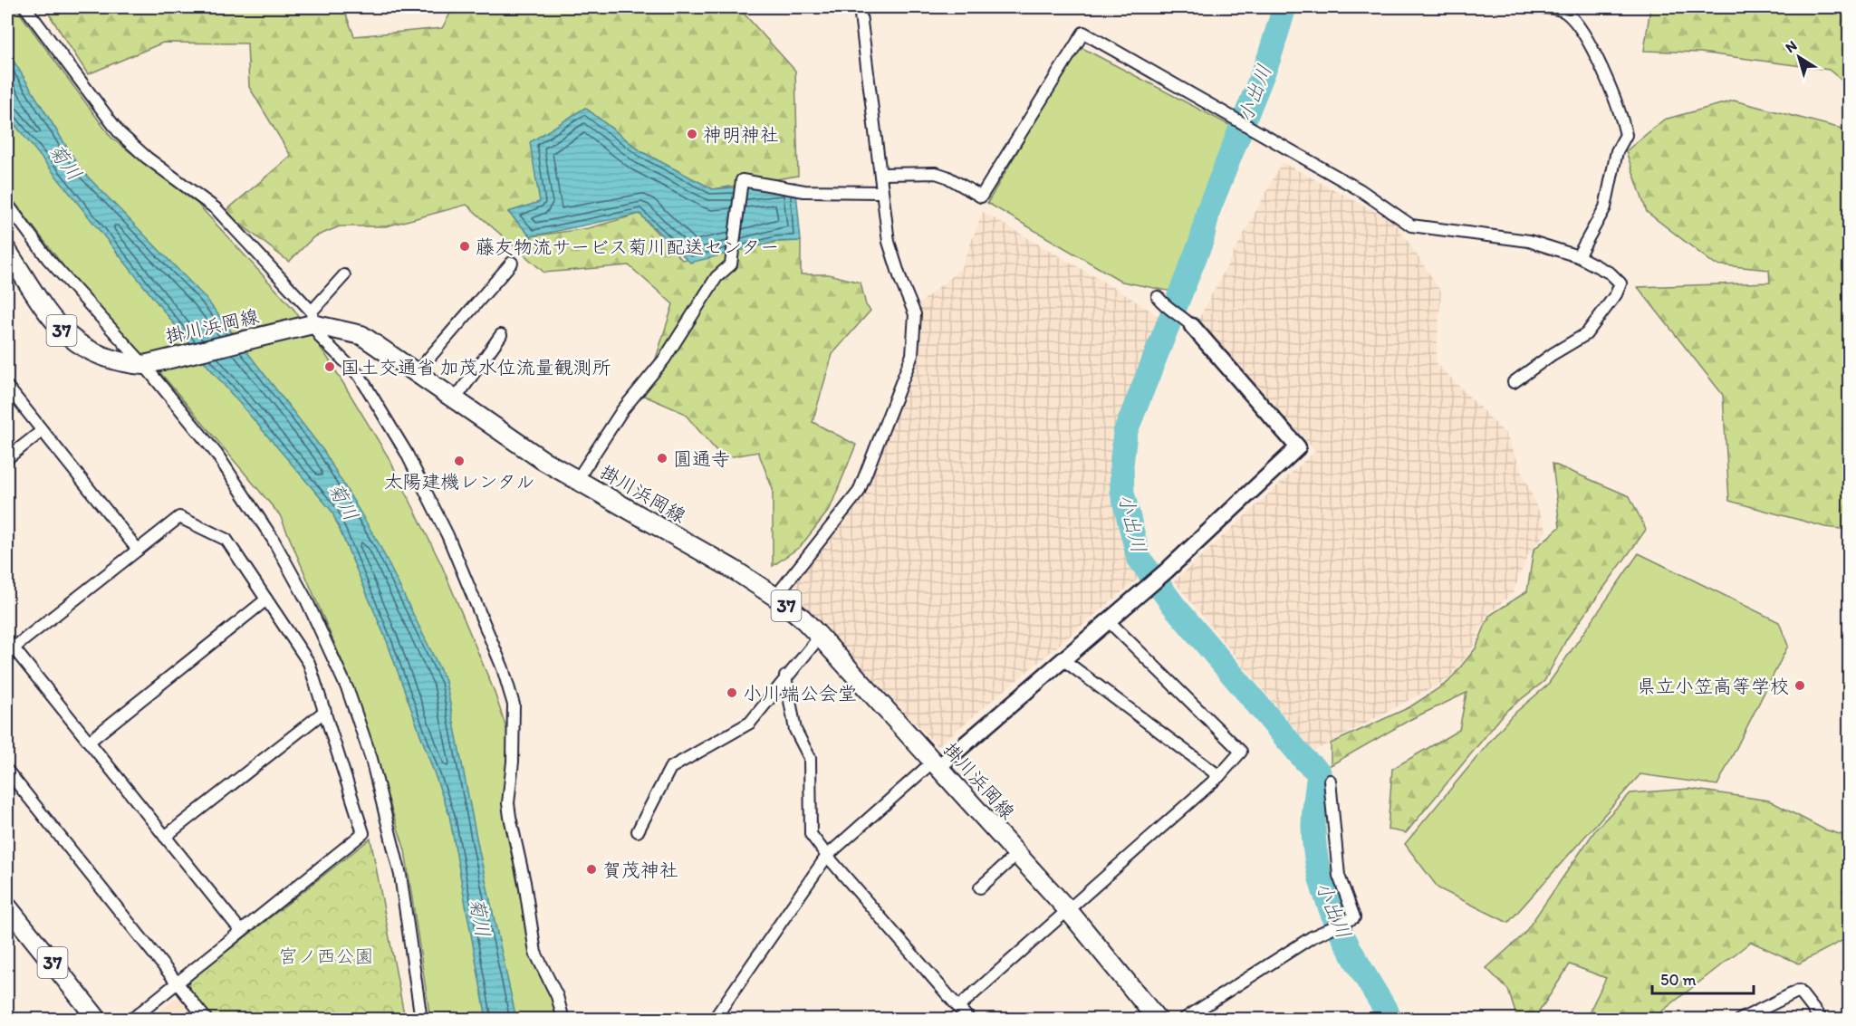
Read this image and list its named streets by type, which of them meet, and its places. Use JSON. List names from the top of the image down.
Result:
{
  "streets": {
    "main road": ["掛川浜岡線", "37"]
  },
  "water": ["小出川", "菊川"],
  "parks": ["宮ノ西公園"],
  "places": [
    "神明神社",
    "藤友物流サービス菊川配送センター",
    "国土交通省 加茂水位流量観測所",
    "圓通寺",
    "太陽建機レンタル",
    "県立小笠高等学校",
    "小川端公会堂",
    "賀茂神社"
  ],
  "scale_bar": "50 m",
  "north": "top left"
}
